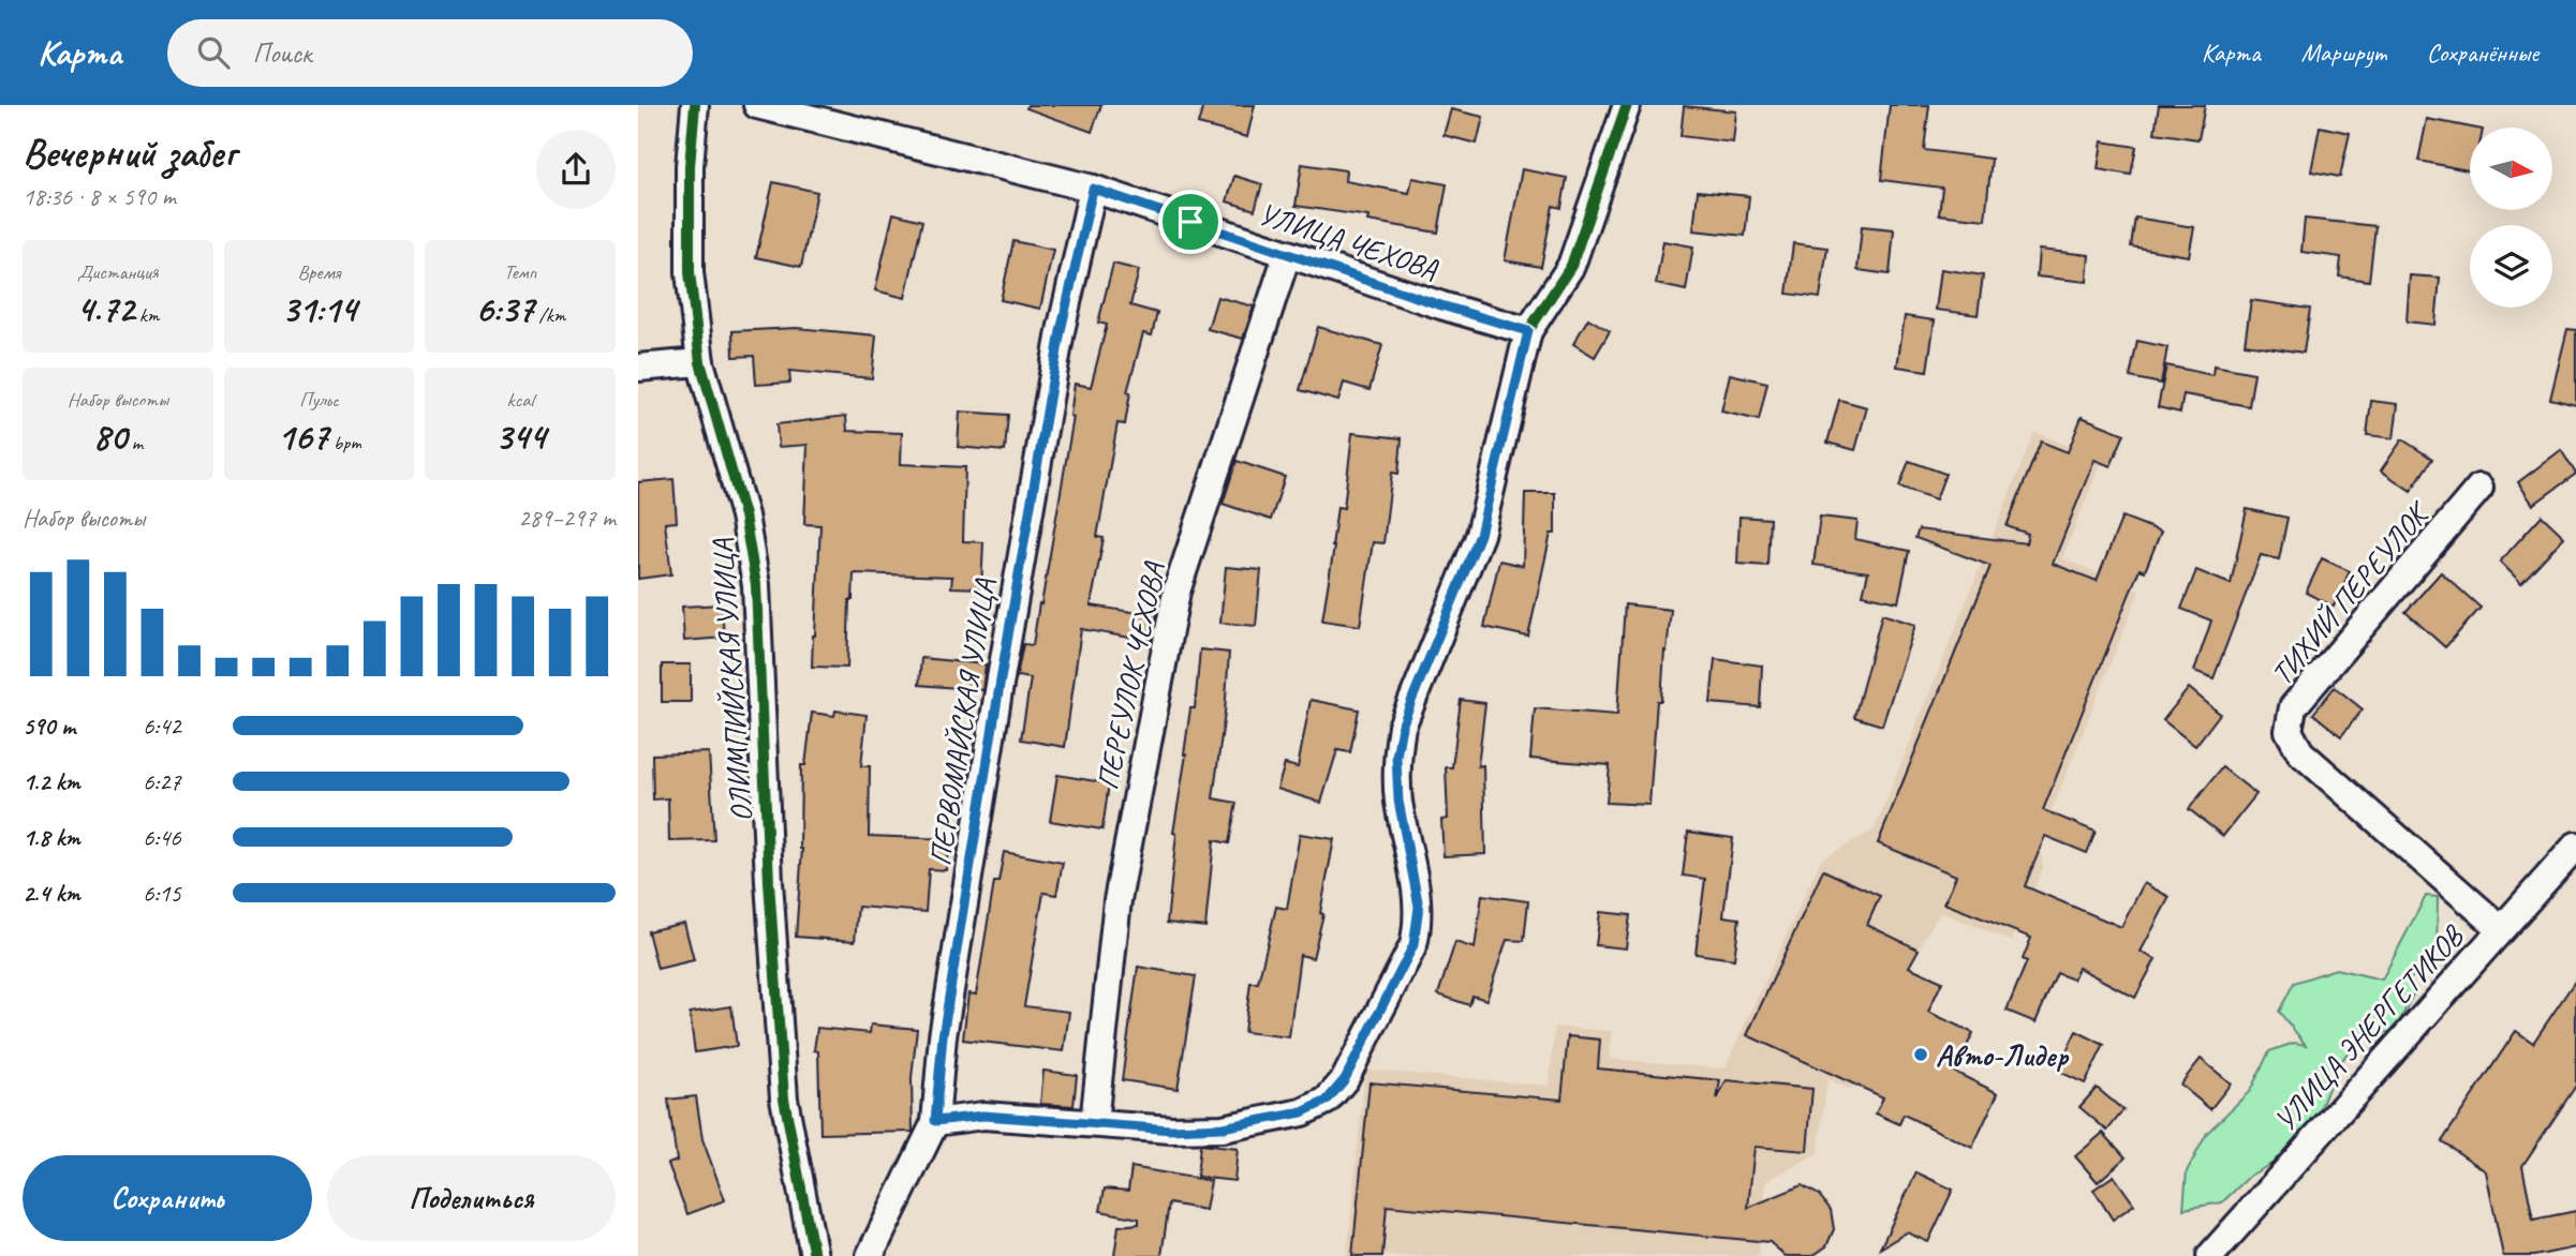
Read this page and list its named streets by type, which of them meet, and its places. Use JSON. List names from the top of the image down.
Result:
{
  "streets": {
    "street": [
      "УЛИЦА ЧЕХОВА",
      "ТИХИЙ ПЕРЕУЛОК",
      "ПЕРЕУЛОК ЧЕХОВА",
      "ОЛИМПИЙСКАЯ УЛИЦА",
      "ПЕРВОМАЙСКАЯ УЛИЦА",
      "УЛИЦА ЭНЕРГЕТИКОВ"
    ]
  },
  "crossings": [
    ["УЛИЦА ЧЕХОВА", "ПЕРЕУЛОК ЧЕХОВА"],
    ["УЛИЦА ЧЕХОВА", "ПЕРВОМАЙСКАЯ УЛИЦА"],
    ["ТИХИЙ ПЕРЕУЛОК", "УЛИЦА ЭНЕРГЕТИКОВ"]
  ],
  "places": ["Авто-Лидер"],
  "north": "right",
  "page": {
    "header": "Карта",
    "search": "Поиск",
    "nav": ["Карта", "Маршрут", "Сохранённые"],
    "heading": ["Вечерний забег", "18:36 · 8 × 590 m"],
    "stats": [
      ["Дистанция", "4.72 km"],
      ["Время", "31:14"],
      ["Темп", "6:37 /km"],
      ["Набор высоты", "80 m"],
      ["Пульс", "167 bpm"],
      ["kcal", "344"]
    ],
    "chart": ["Набор высоты", "289–297 m"],
    "list": [
      {
        "name": "590 m",
        "note": "6:42"
      },
      {
        "name": "1.2 km",
        "note": "6:27"
      },
      {
        "name": "1.8 km",
        "note": "6:46"
      },
      {
        "name": "2.4 km",
        "note": "6:15"
      }
    ],
    "buttons": ["Сохранить", "Поделиться"]
  }
}
